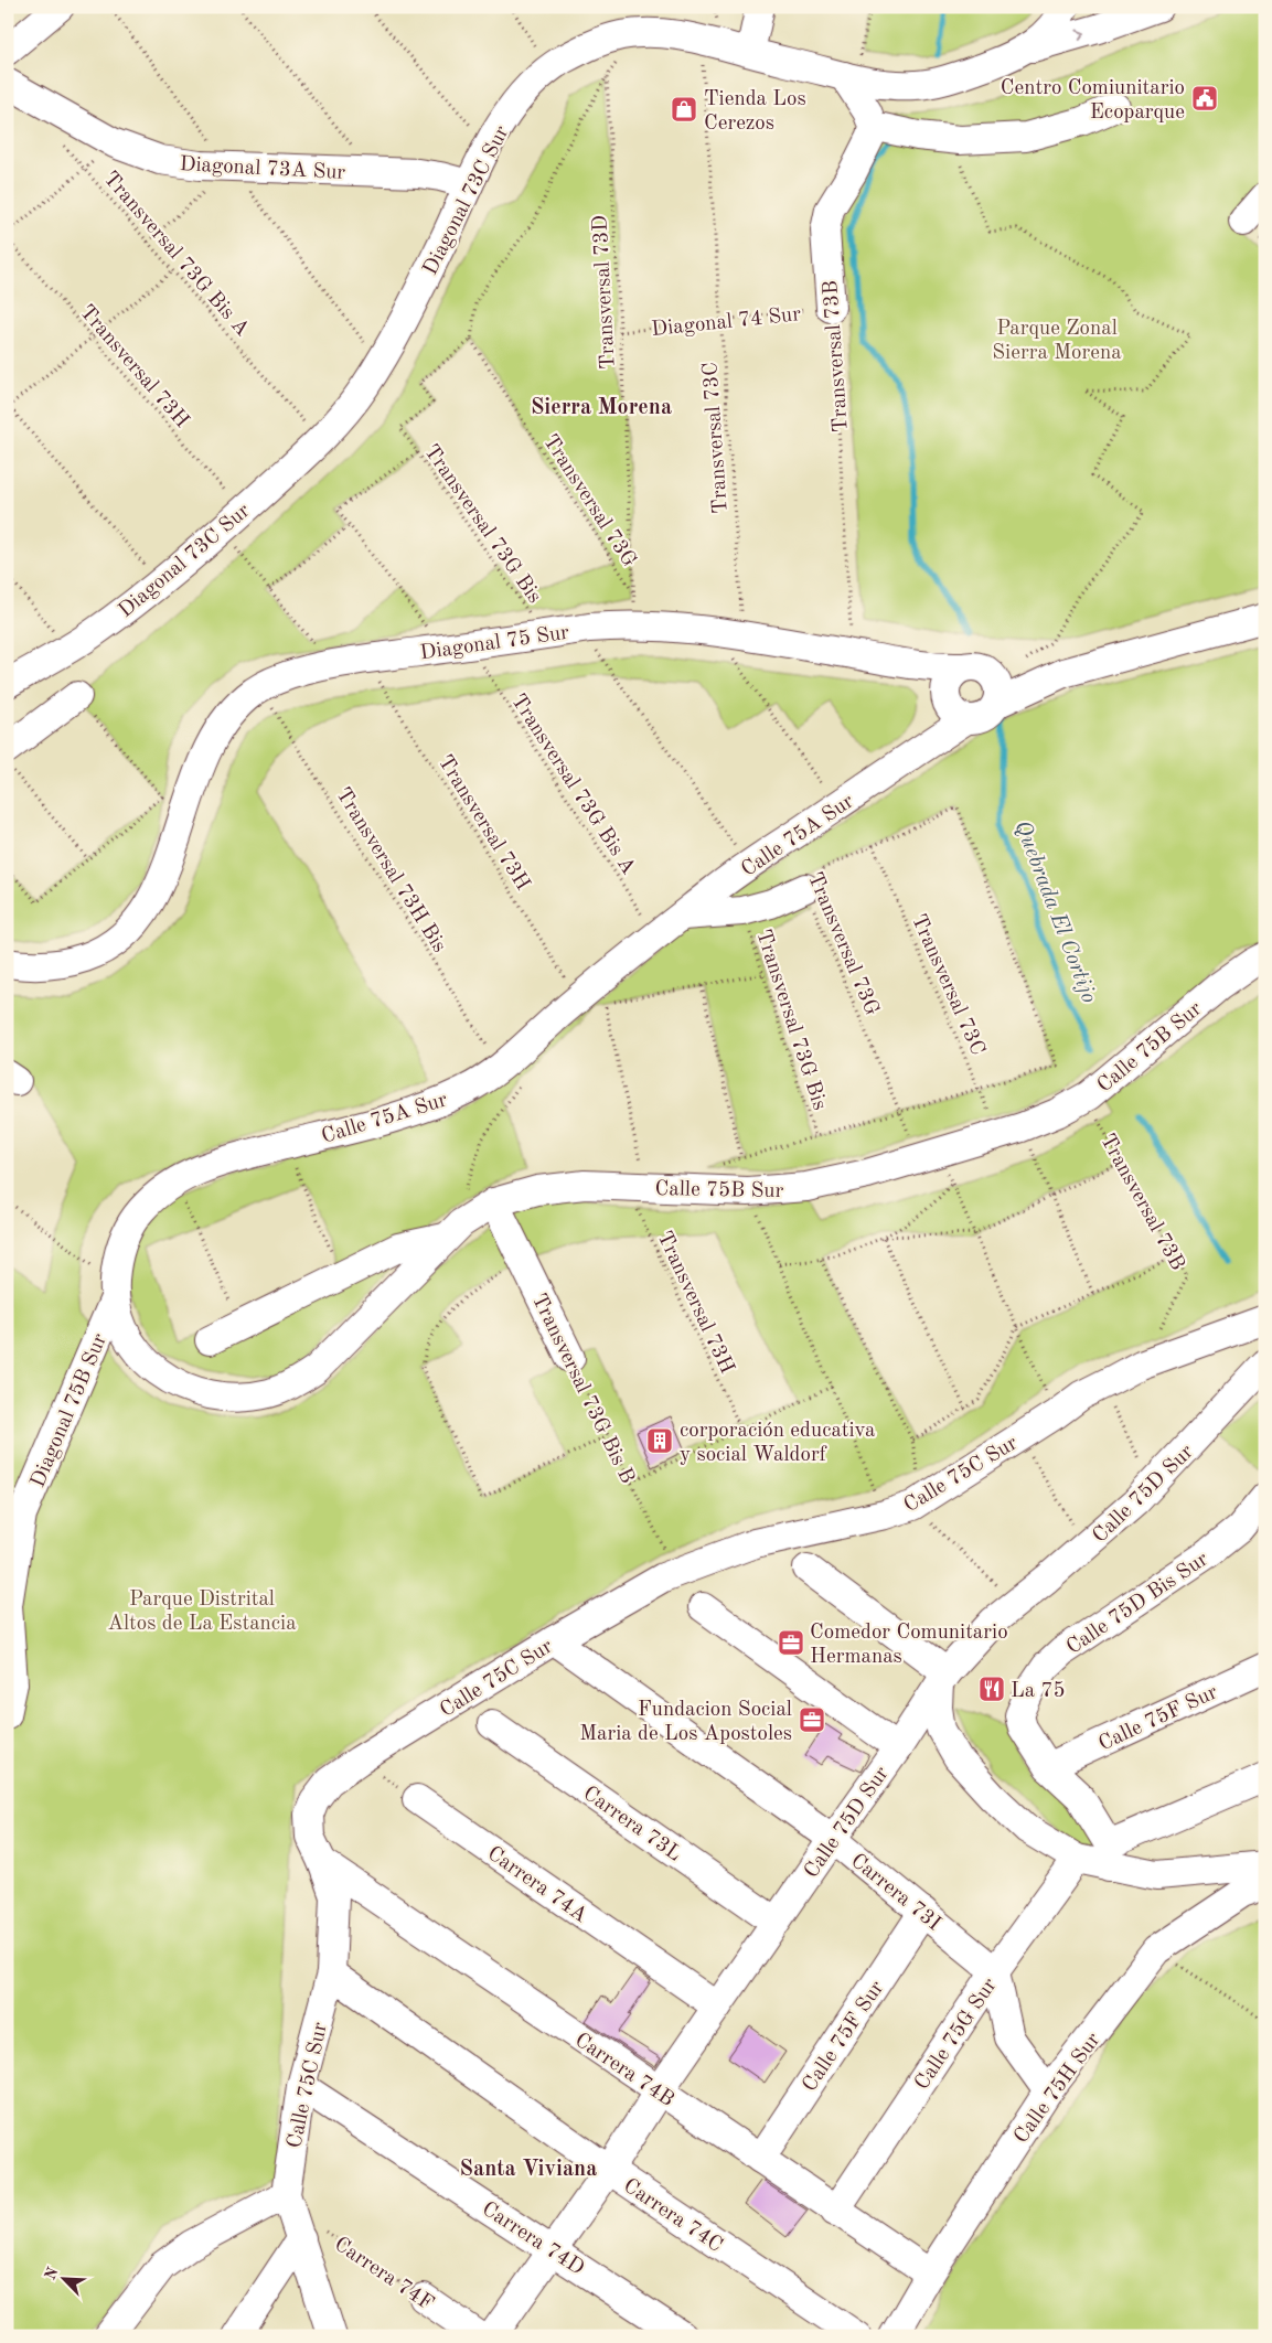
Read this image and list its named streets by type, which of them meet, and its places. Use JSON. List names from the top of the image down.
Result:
{
  "streets": {
    "street": [
      "Diagonal 73A Sur",
      "Diagonal 73C Sur",
      "Transversal 73B",
      "Diagonal 75 Sur",
      "Calle 75A Sur",
      "Calle 75B Sur",
      "Transversal 73G Bis B",
      "Diagonal 75B Sur",
      "Calle 75C Sur",
      "Calle 75D Sur",
      "Calle 75D Bis Sur",
      "Calle 75F Sur",
      "Carrera 73L",
      "Carrera 74A",
      "Carrera 73I",
      "Calle 75G Sur",
      "Carrera 74B",
      "Calle 75H Sur",
      "Carrera 74C",
      "Carrera 74D",
      "Carrera 74F"
    ],
    "path": [
      "Transversal 73G Bis A",
      "Transversal 73D",
      "Diagonal 74 Sur",
      "Transversal 73H",
      "Transversal 73C",
      "Transversal 73G",
      "Transversal 73G Bis",
      "Transversal 73H Bis"
    ]
  },
  "crossings": [
    ["Diagonal 73A Sur", "Diagonal 73C Sur"],
    ["Diagonal 73C Sur", "Transversal 73G Bis A"],
    ["Diagonal 73C Sur", "Transversal 73H"],
    ["Diagonal 73C Sur", "Transversal 73C"],
    ["Transversal 73G Bis A", "Transversal 73G Bis"],
    ["Transversal 73G Bis A", "Diagonal 75 Sur"],
    ["Transversal 73G Bis A", "Calle 75A Sur"],
    ["Transversal 73D", "Diagonal 74 Sur"],
    ["Transversal 73D", "Transversal 73G"],
    ["Transversal 73D", "Diagonal 75 Sur"],
    ["Diagonal 74 Sur", "Transversal 73B"],
    ["Diagonal 74 Sur", "Transversal 73C"],
    ["Transversal 73B", "Diagonal 75 Sur"],
    ["Transversal 73B", "Calle 75B Sur"],
    ["Transversal 73B", "Calle 75C Sur"],
    ["Transversal 73H", "Diagonal 75 Sur"],
    ["Transversal 73H", "Calle 75A Sur"],
    ["Transversal 73H", "Calle 75B Sur"],
    ["Transversal 73C", "Diagonal 75 Sur"],
    ["Transversal 73C", "Calle 75B Sur"],
    ["Transversal 73G", "Transversal 73G Bis"],
    ["Transversal 73G", "Calle 75A Sur"],
    ["Transversal 73G", "Calle 75B Sur"],
    ["Transversal 73G", "Calle 75C Sur"],
    ["Transversal 73G Bis", "Diagonal 75 Sur"],
    ["Transversal 73G Bis", "Calle 75A Sur"],
    ["Diagonal 75 Sur", "Calle 75A Sur"],
    ["Diagonal 75 Sur", "Transversal 73H Bis"],
    ["Calle 75A Sur", "Transversal 73H Bis"],
    ["Calle 75A Sur", "Calle 75B Sur"],
    ["Calle 75A Sur", "Diagonal 75B Sur"],
    ["Calle 75B Sur", "Transversal 73G Bis B"],
    ["Calle 75B Sur", "Diagonal 75B Sur"],
    ["Transversal 73G Bis B", "Calle 75C Sur"],
    ["Calle 75C Sur", "Carrera 73I"],
    ["Calle 75C Sur", "Carrera 74B"],
    ["Calle 75C Sur", "Carrera 74C"],
    ["Calle 75C Sur", "Carrera 74D"],
    ["Calle 75C Sur", "Carrera 74F"],
    ["Calle 75D Sur", "Carrera 73L"],
    ["Calle 75D Sur", "Carrera 74A"],
    ["Calle 75D Sur", "Carrera 73I"],
    ["Calle 75D Sur", "Carrera 74B"],
    ["Calle 75D Sur", "Carrera 74C"],
    ["Calle 75D Sur", "Carrera 74D"],
    ["Calle 75D Bis Sur", "Calle 75F Sur"],
    ["Calle 75F Sur", "Carrera 73I"],
    ["Calle 75F Sur", "Carrera 74B"],
    ["Carrera 73I", "Calle 75G Sur"],
    ["Calle 75G Sur", "Carrera 74B"],
    ["Carrera 74B", "Calle 75H Sur"]
  ],
  "districts": ["Sierra Morena", "Santa Viviana"],
  "water": ["Quebrada El Cortijo"],
  "parks": ["Parque Zonal Sierra Morena", "Parque Distrital Altos de La Estancia"],
  "places": {
    "public building": ["Centro Comiunitario Ecoparque"],
    "shop": ["Tienda Los Cerezos"],
    "building": ["corporación educativa y social Waldorf"],
    "office": ["Comedor Comunitario Hermanas", "Fundacion Social Maria de Los Apostoles"],
    "restaurant": ["La 75"]
  },
  "north": "top left"
}
